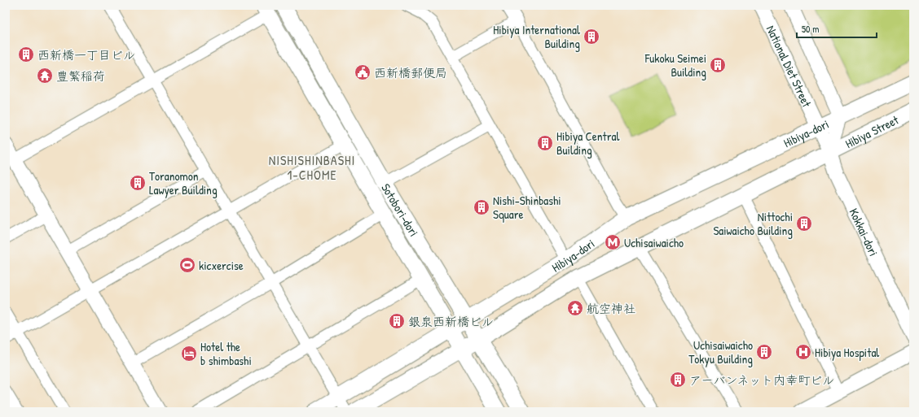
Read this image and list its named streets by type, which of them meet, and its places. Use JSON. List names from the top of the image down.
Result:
{
  "streets": {
    "main road": ["Hibiya Street", "Hibiya-dori", "Sotobori-dori"],
    "street": ["National Diet Street", "Kokkai-dori"]
  },
  "crossings": [
    ["National Diet Street", "Hibiya-dori"],
    ["National Diet Street", "Kokkai-dori"],
    ["Hibiya Street", "Hibiya-dori"],
    ["Hibiya Street", "Kokkai-dori"],
    ["Hibiya-dori", "Sotobori-dori"],
    ["Hibiya-dori", "Kokkai-dori"]
  ],
  "districts": ["NISHISHINBASHI 1-CHOME"],
  "places": {
    "building": [
      "Hibiya International Building",
      "西新橋一丁目ビル",
      "Fukoku Seimei Building",
      "Hibiya Central Building",
      "Toranomon Lawyer Building",
      "Nishi-Shinbashi Square",
      "Nittochi Saiwaicho Building",
      "銀泉西新橋ビル",
      "Uchisaiwaicho Tokyu Building",
      "アーバンネット内幸町ビル"
    ],
    "public building": ["西新橋郵便局"],
    "temple": ["豊繁稲荷", "航空神社"],
    "metro station": ["Uchisaiwaicho"],
    "sports": ["kicxercise"],
    "hospital": ["Hibiya Hospital"],
    "hotel": ["Hotel the b shimbashi"]
  },
  "scale_bar": "50 m"
}
